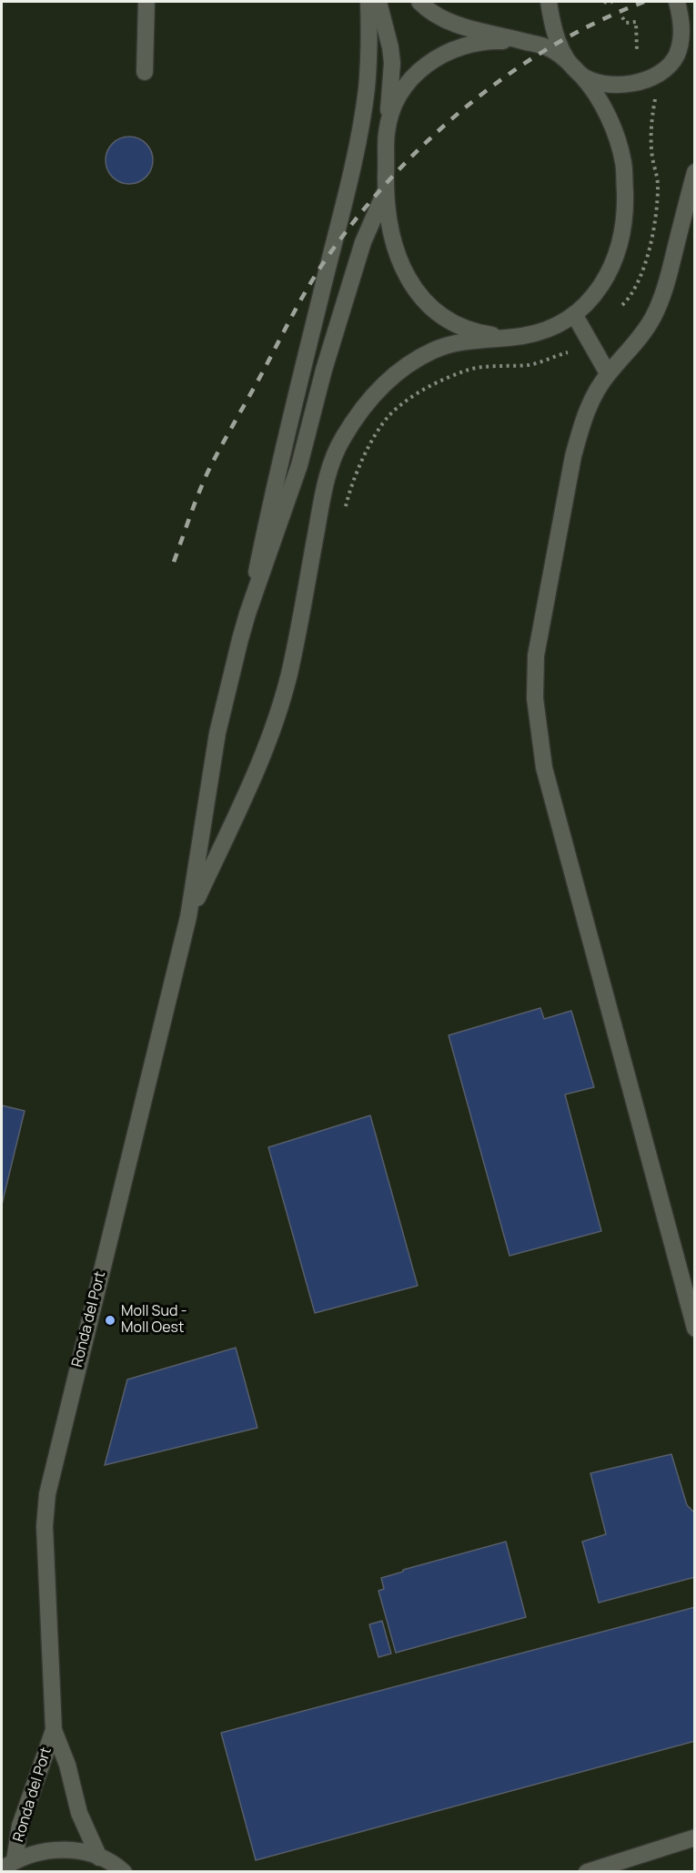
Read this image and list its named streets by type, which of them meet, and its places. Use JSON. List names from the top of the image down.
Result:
{
  "streets": {
    "street": ["Ronda del Port"]
  },
  "places": ["Moll Sud - Moll Oest"]
}
